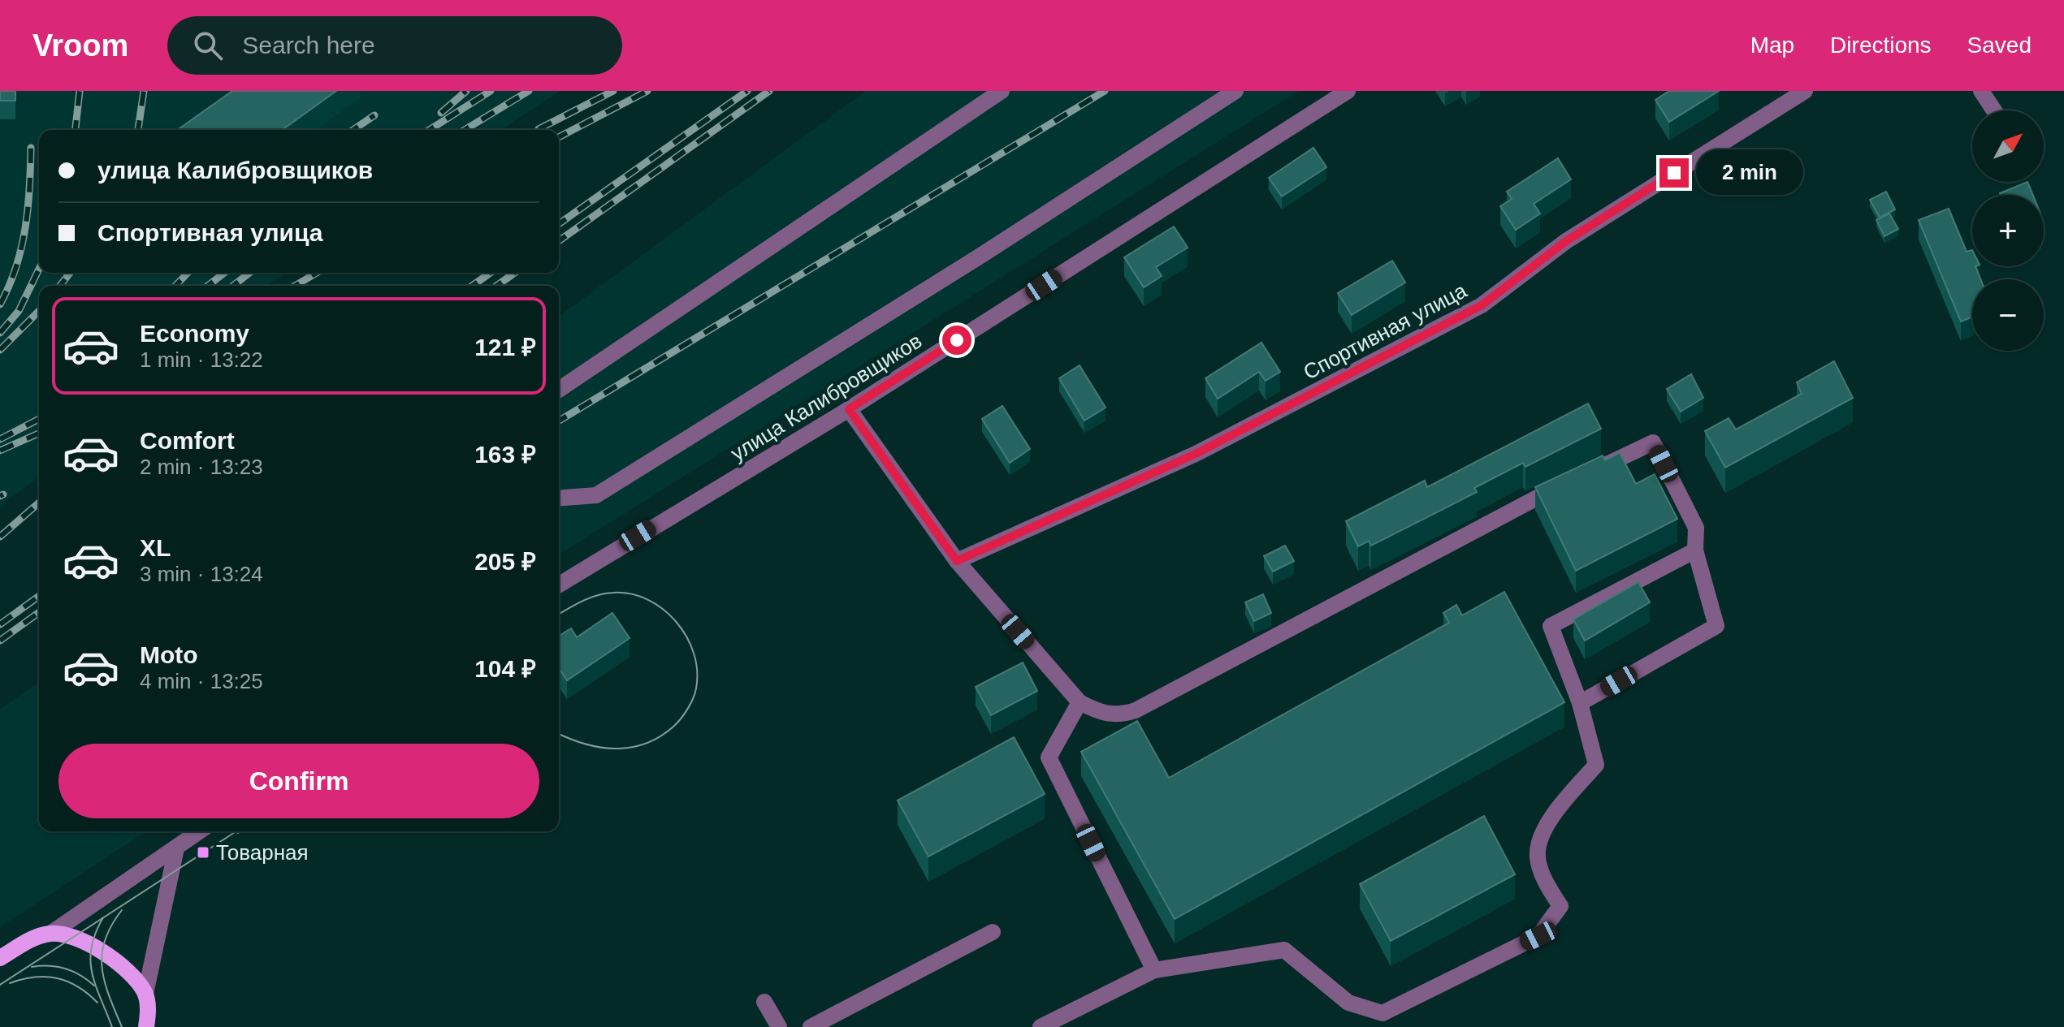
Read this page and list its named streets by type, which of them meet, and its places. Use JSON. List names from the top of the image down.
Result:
{
  "streets": {
    "street": ["Спортивная улица", "улица Калибровщиков"]
  },
  "places": {
    "transit": ["Товарная"]
  },
  "north": "top right",
  "page": {
    "header": "Vroom",
    "search": "Search here",
    "nav": ["Map", "Directions", "Saved"],
    "map_buttons": ["+", "−"],
    "banner": ["улица Калибровщиков", "Спортивная улица"],
    "bubble": "2 min",
    "list": [
      {
        "name": "Economy",
        "note": "1 min · 13:22",
        "value": "121 ₽"
      },
      {
        "name": "Comfort",
        "note": "2 min · 13:23",
        "value": "163 ₽"
      },
      {
        "name": "XL",
        "note": "3 min · 13:24",
        "value": "205 ₽"
      },
      {
        "name": "Moto",
        "note": "4 min · 13:25",
        "value": "104 ₽"
      }
    ],
    "buttons": "Confirm"
  }
}
